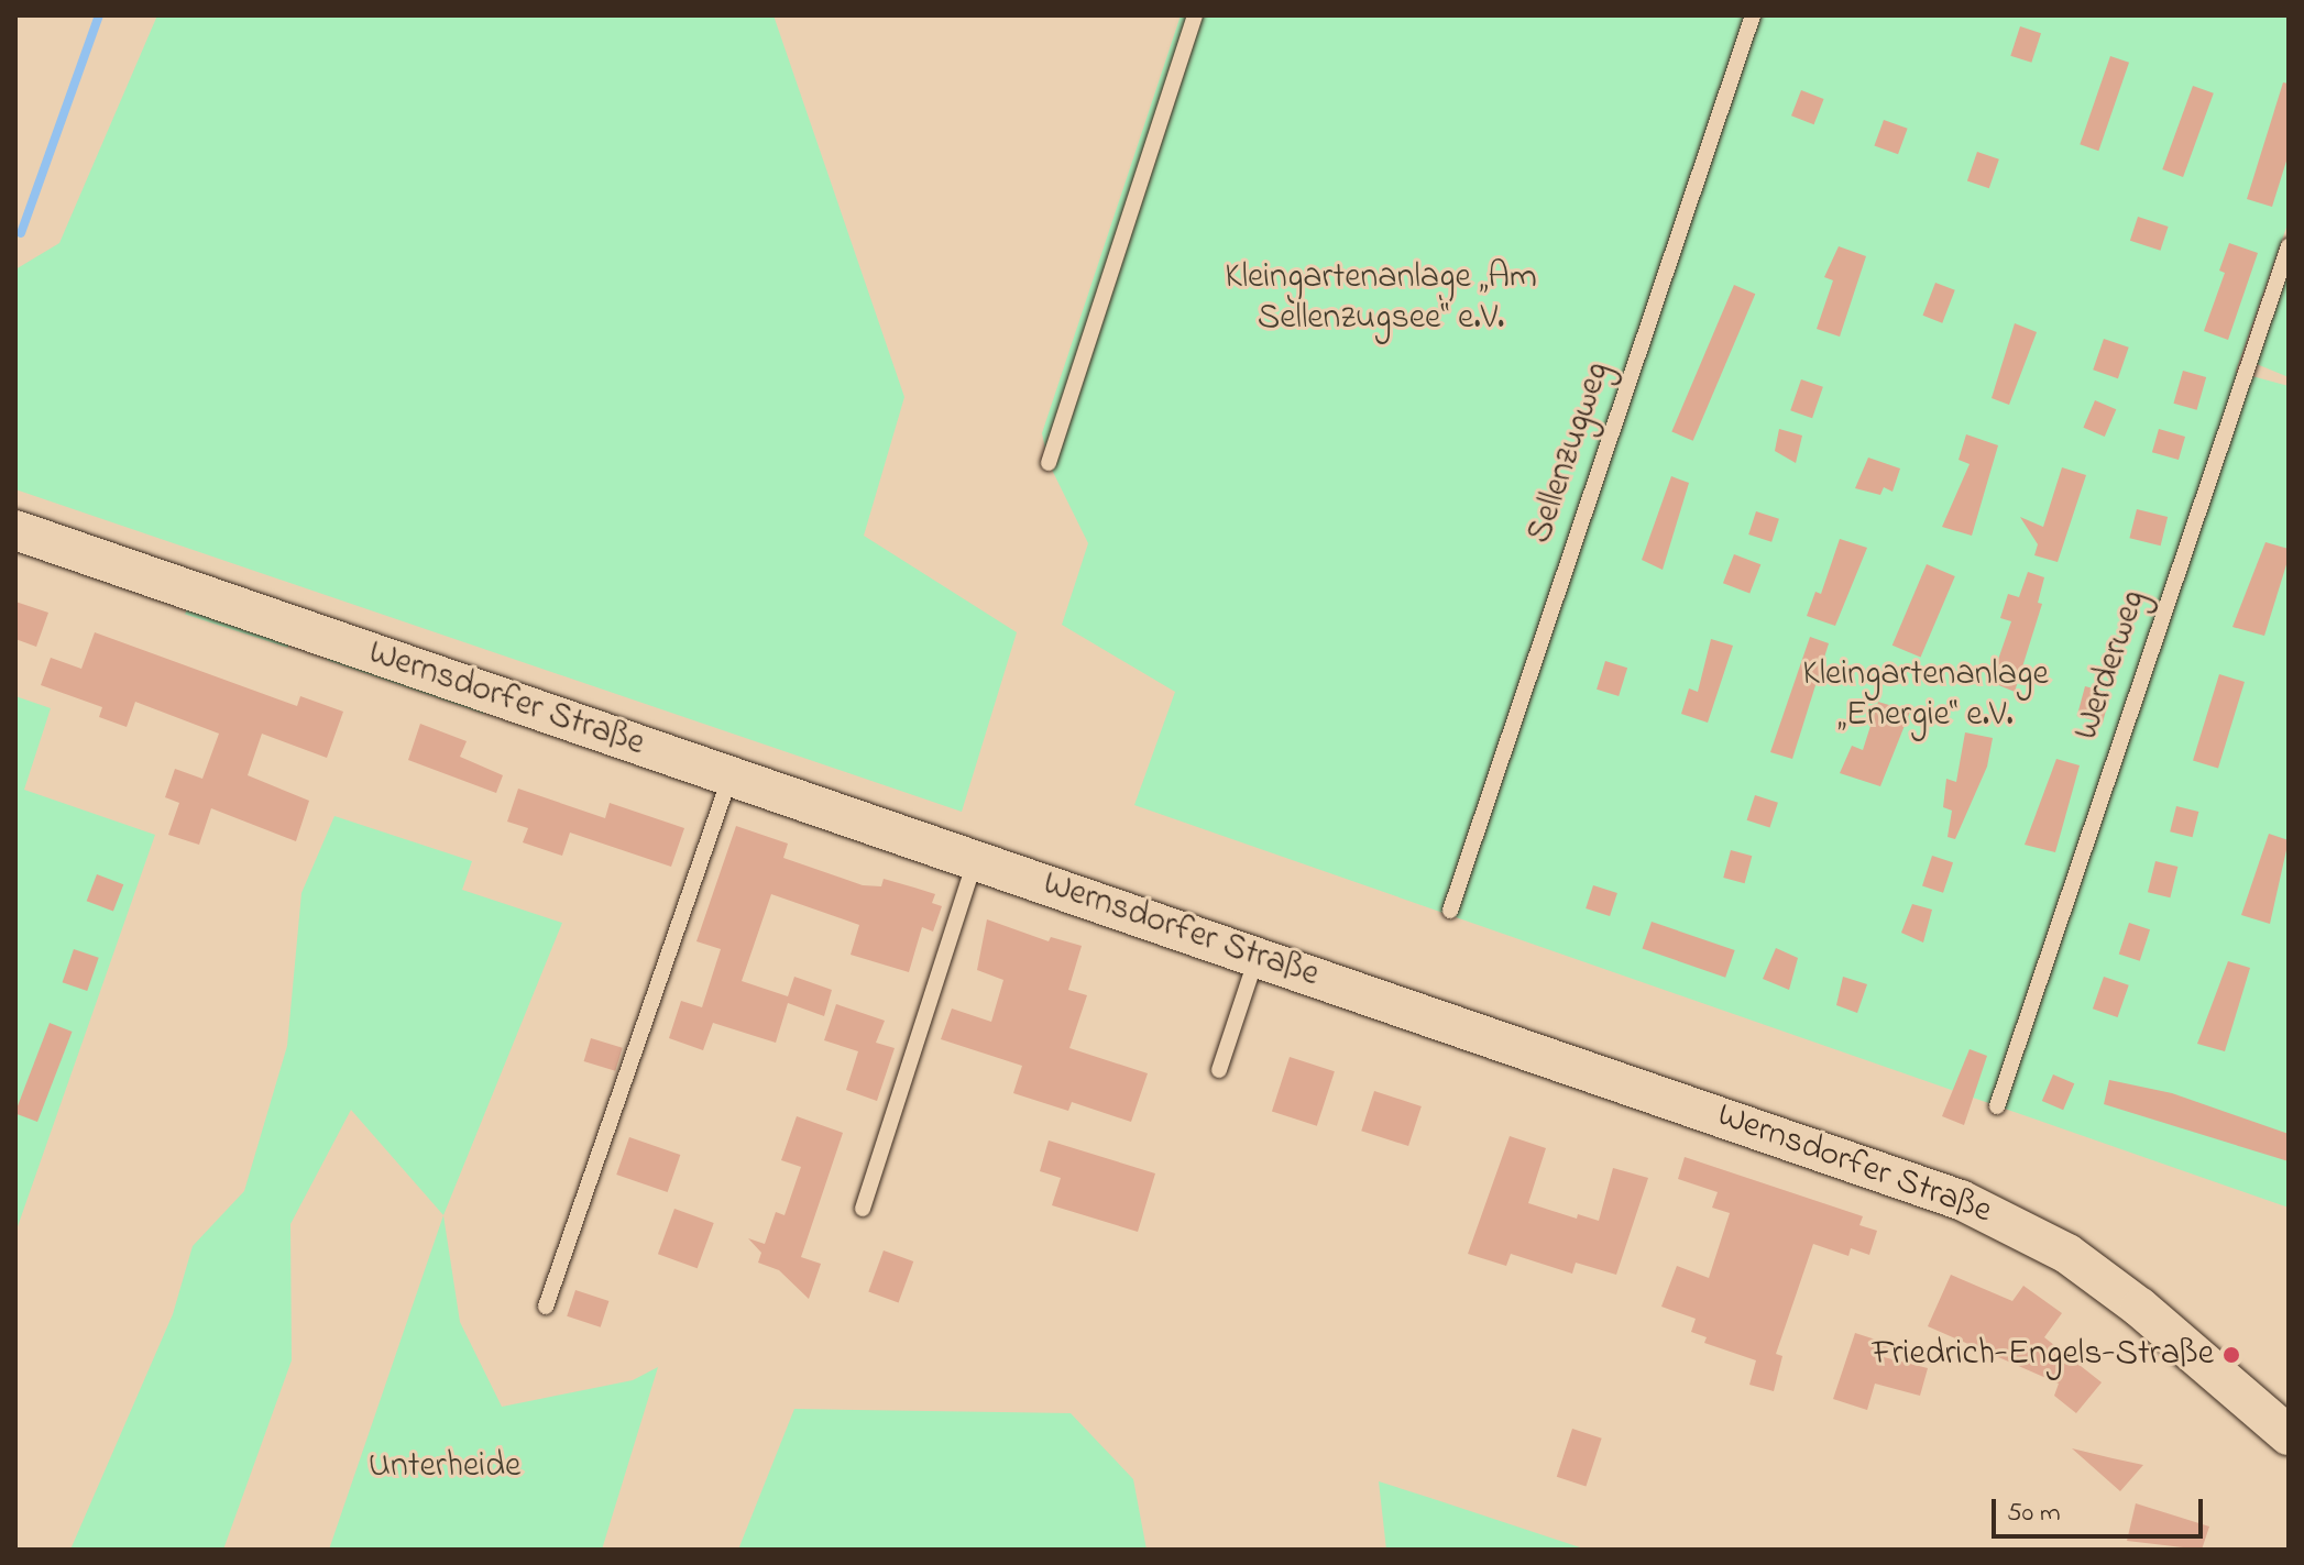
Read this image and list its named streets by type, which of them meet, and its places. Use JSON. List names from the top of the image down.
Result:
{
  "streets": {
    "main road": ["Wernsdorfer Straße"],
    "lane": ["Sellenzugweg", "Werderweg"]
  },
  "parks": ["Kleingartenanlage „Am Sellenzugsee“ e.V.", "Kleingartenanlage „Energie“ e.V.", "Unterheide"],
  "places": ["Friedrich-Engels-Straße"],
  "scale_bar": "50 m"
}
